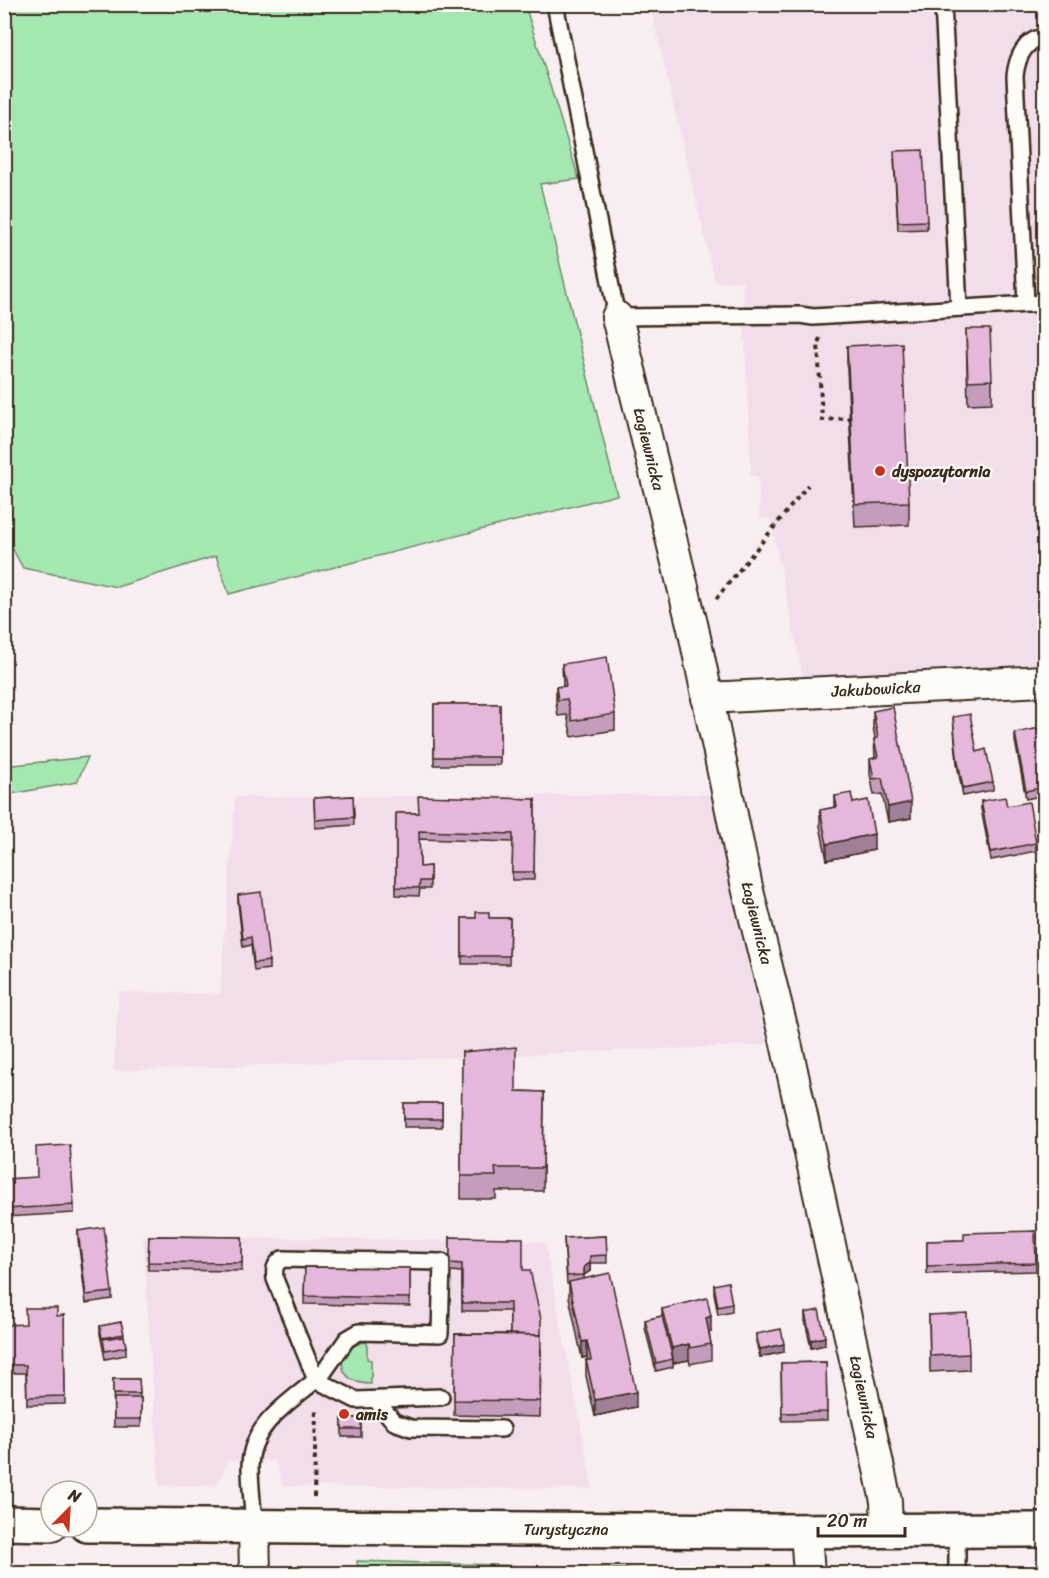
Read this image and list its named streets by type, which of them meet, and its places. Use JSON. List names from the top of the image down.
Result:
{
  "streets": {
    "main road": ["Turystyczna"],
    "street": ["Łagiewnicka", "Jakubowicka"]
  },
  "crossings": [
    ["Łagiewnicka", "Jakubowicka"],
    ["Łagiewnicka", "Turystyczna"]
  ],
  "places": ["dyspozytornia", "amis"],
  "scale_bar": "20 m",
  "north": "top right"
}
